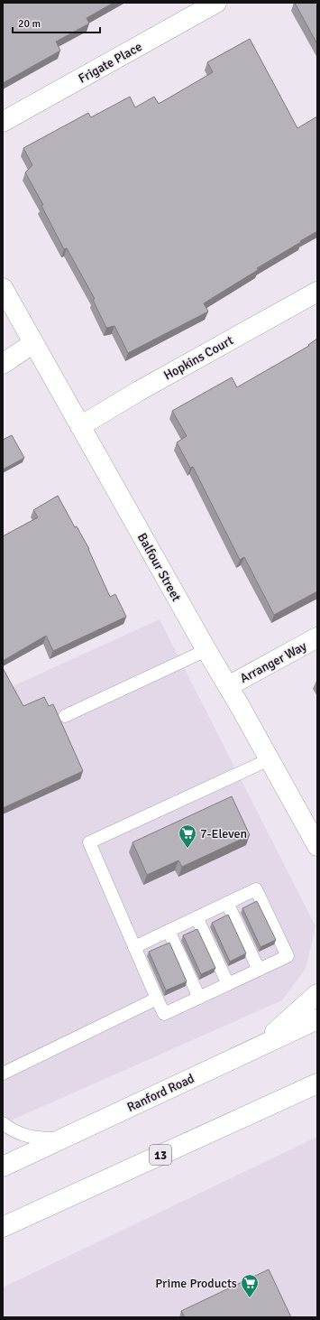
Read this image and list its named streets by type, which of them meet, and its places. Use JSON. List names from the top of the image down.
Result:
{
  "streets": {
    "street": [
      "Frigate Place",
      "Hopkins Court",
      "Balfour Street",
      "Arranger Way",
      "Ranford Road",
      "13"
    ]
  },
  "crossings": [
    ["Hopkins Court", "Balfour Street"],
    ["Balfour Street", "Arranger Way"]
  ],
  "places": {
    "supermarket": ["7-Eleven", "Prime Products"]
  },
  "scale_bar": "20 m"
}
